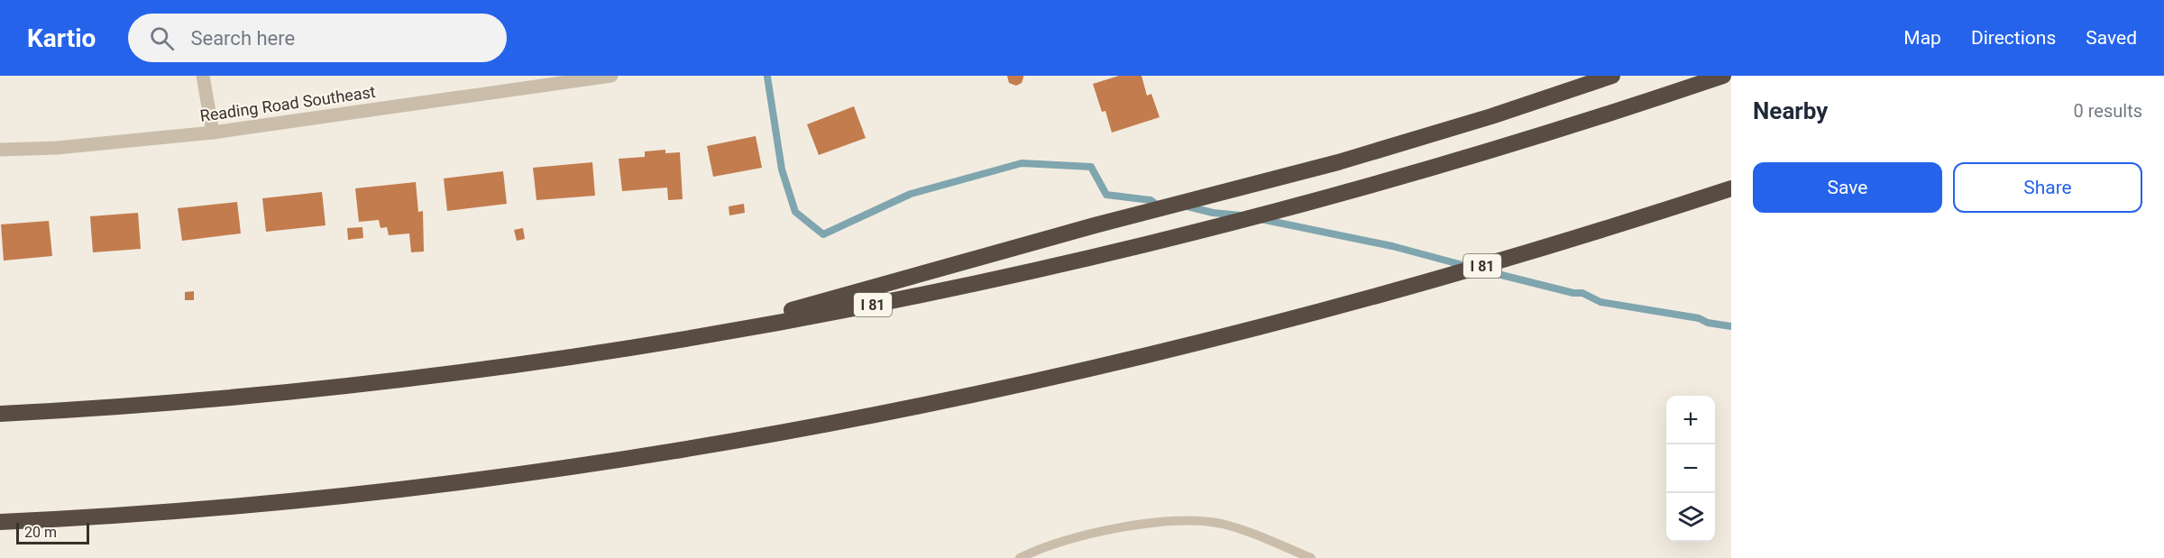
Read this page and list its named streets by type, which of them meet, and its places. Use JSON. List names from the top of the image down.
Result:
{
  "streets": {
    "highway": ["I 81"],
    "street": ["Reading Road Southeast"]
  },
  "scale_bar": "20 m",
  "page": {
    "header": "Kartio",
    "search": "Search here",
    "nav": ["Map", "Directions", "Saved"],
    "heading": ["Nearby", "0 results"],
    "buttons": ["Save", "Share"],
    "map_buttons": ["+", "−"],
    "scale": "20 m"
  }
}
